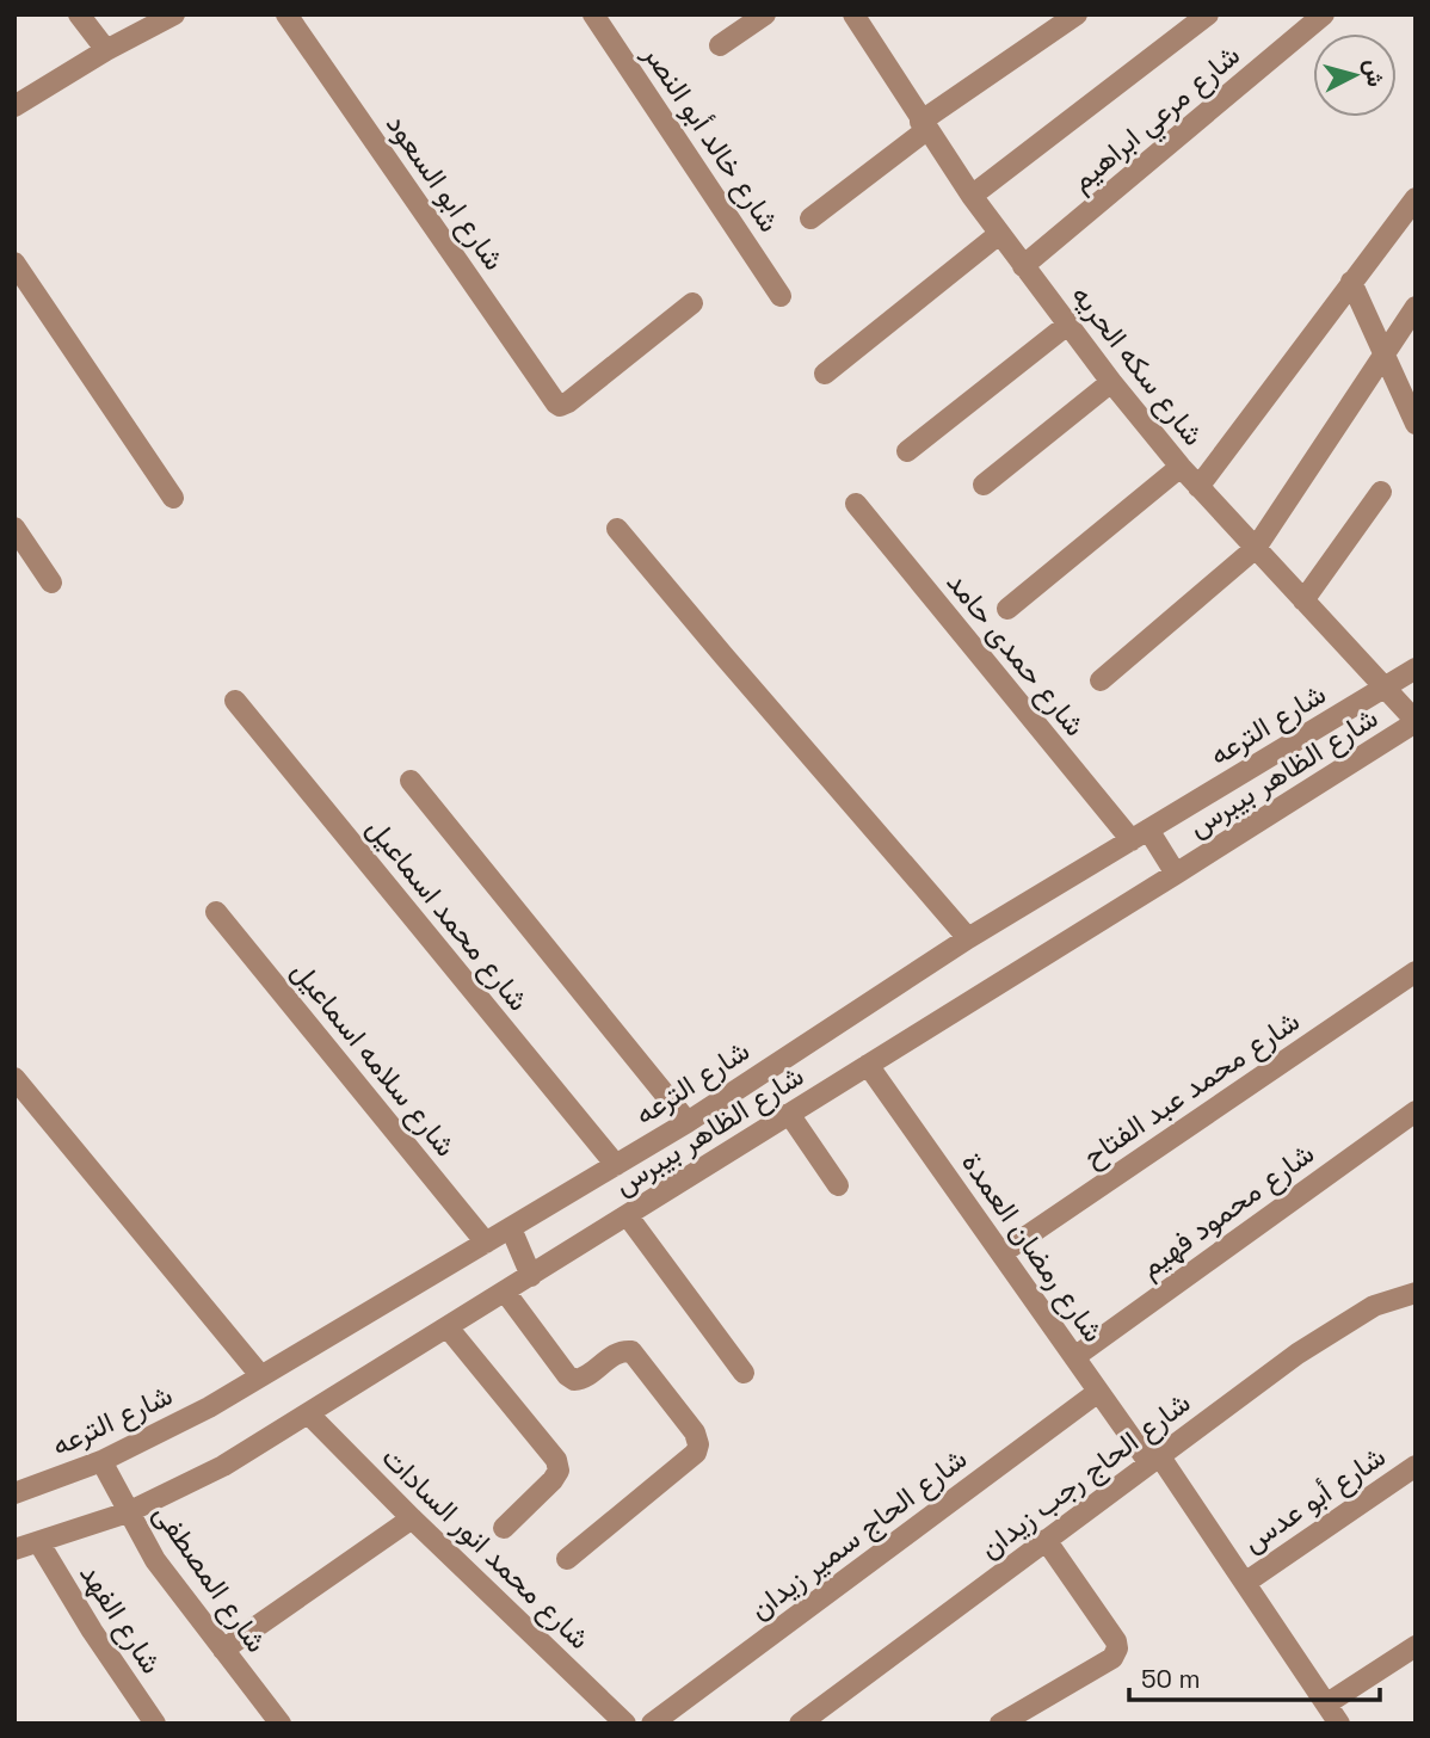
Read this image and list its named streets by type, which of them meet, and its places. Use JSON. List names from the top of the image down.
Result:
{
  "streets": {
    "street": [
      "شارع مرعي ابراهيم",
      "شارع خالد أبو النصر",
      "شارع ابو السعود",
      "شارع سكه الحريه",
      "شارع حمدى حامد",
      "شارع الترعه",
      "شارع الظاهر بيبرس",
      "شارع محمد اسماعيل",
      "شارع سلامه اسماعيل",
      "شارع محمد عبد الفتاح",
      "شارع محمود فهيم",
      "شارع رمضان العمدة",
      "شارع الحاج رجب زيدان",
      "شارع أبو عدس",
      "شارع الحاج سمير زيدان",
      "شارع محمد انور السادات",
      "شارع المصطفى",
      "شارع الفهد"
    ]
  },
  "crossings": [
    ["شارع مرعي ابراهيم", "شارع سكه الحريه"],
    ["شارع سكه الحريه", "شارع الترعه"],
    ["شارع سكه الحريه", "شارع الظاهر بيبرس"],
    ["شارع حمدى حامد", "شارع الترعه"],
    ["شارع حمدى حامد", "شارع الظاهر بيبرس"],
    ["شارع الترعه", "شارع محمد اسماعيل"],
    ["شارع الترعه", "شارع سلامه اسماعيل"],
    ["شارع الترعه", "شارع المصطفى"],
    ["شارع الظاهر بيبرس", "شارع رمضان العمدة"],
    ["شارع الظاهر بيبرس", "شارع محمد انور السادات"],
    ["شارع الظاهر بيبرس", "شارع المصطفى"],
    ["شارع الظاهر بيبرس", "شارع الفهد"],
    ["شارع محمد عبد الفتاح", "شارع رمضان العمدة"],
    ["شارع محمود فهيم", "شارع رمضان العمدة"],
    ["شارع رمضان العمدة", "شارع الحاج رجب زيدان"],
    ["شارع رمضان العمدة", "شارع أبو عدس"],
    ["شارع رمضان العمدة", "شارع الحاج سمير زيدان"]
  ],
  "scale_bar": "50 m",
  "north": "right"
}
